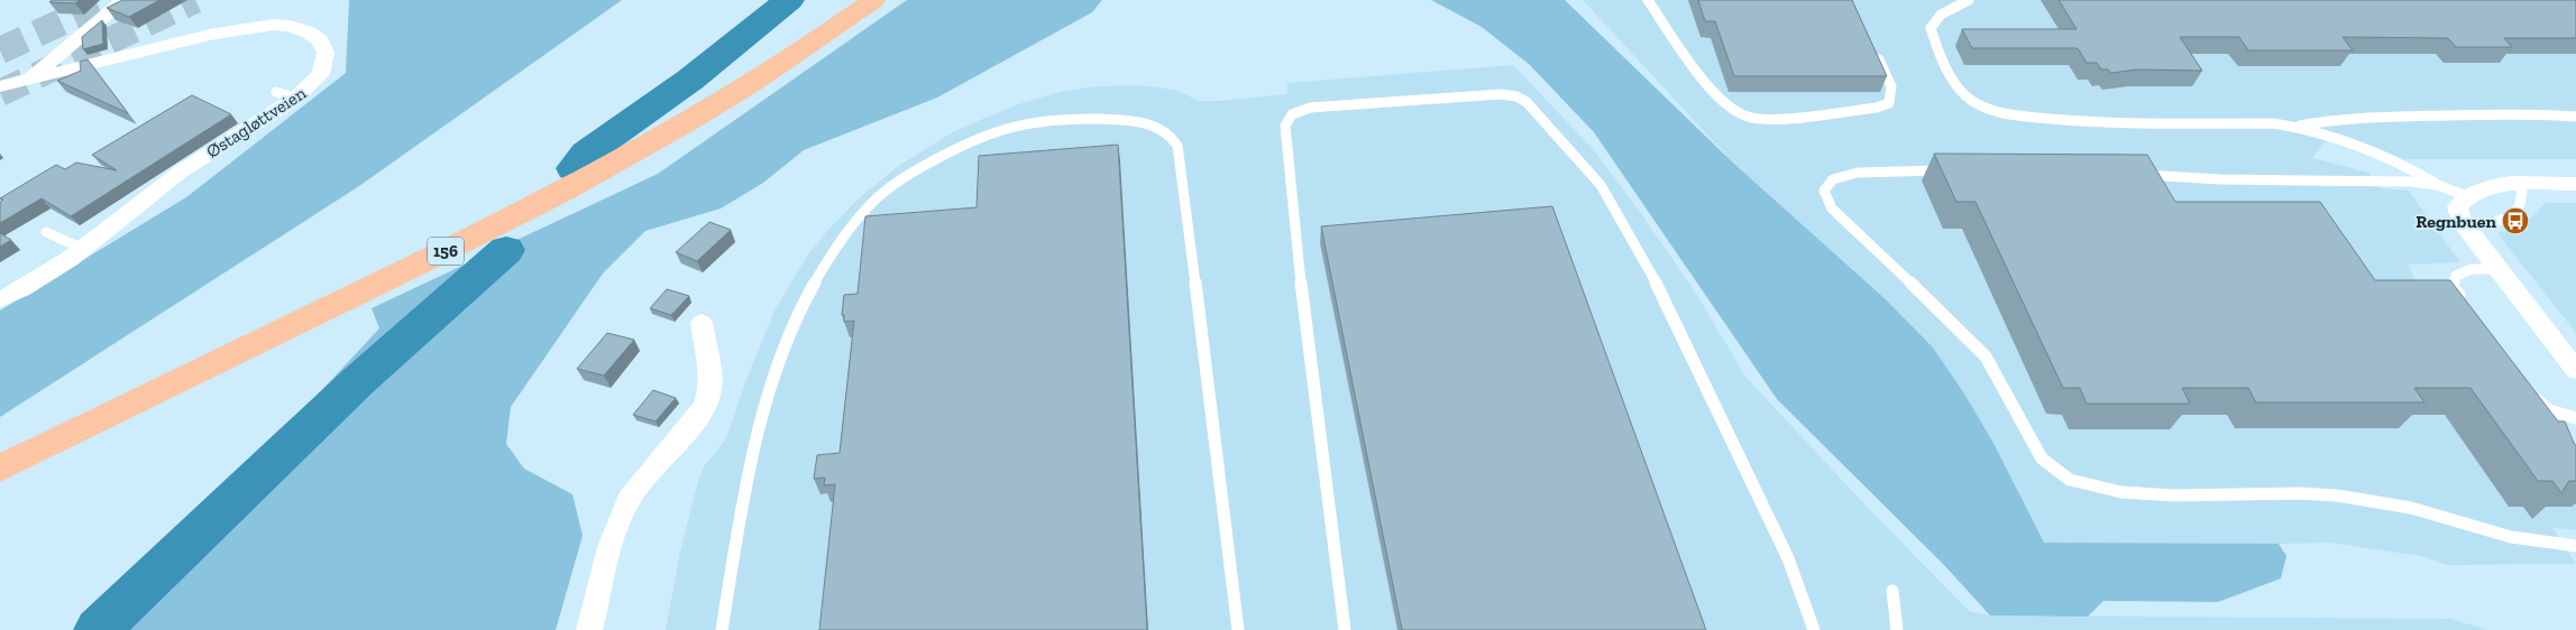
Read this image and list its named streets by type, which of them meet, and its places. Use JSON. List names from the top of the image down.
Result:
{
  "streets": {
    "main road": ["156"],
    "street": ["Østagløttveien"]
  },
  "places": {
    "bus stop": ["Regnbuen"]
  }
}
